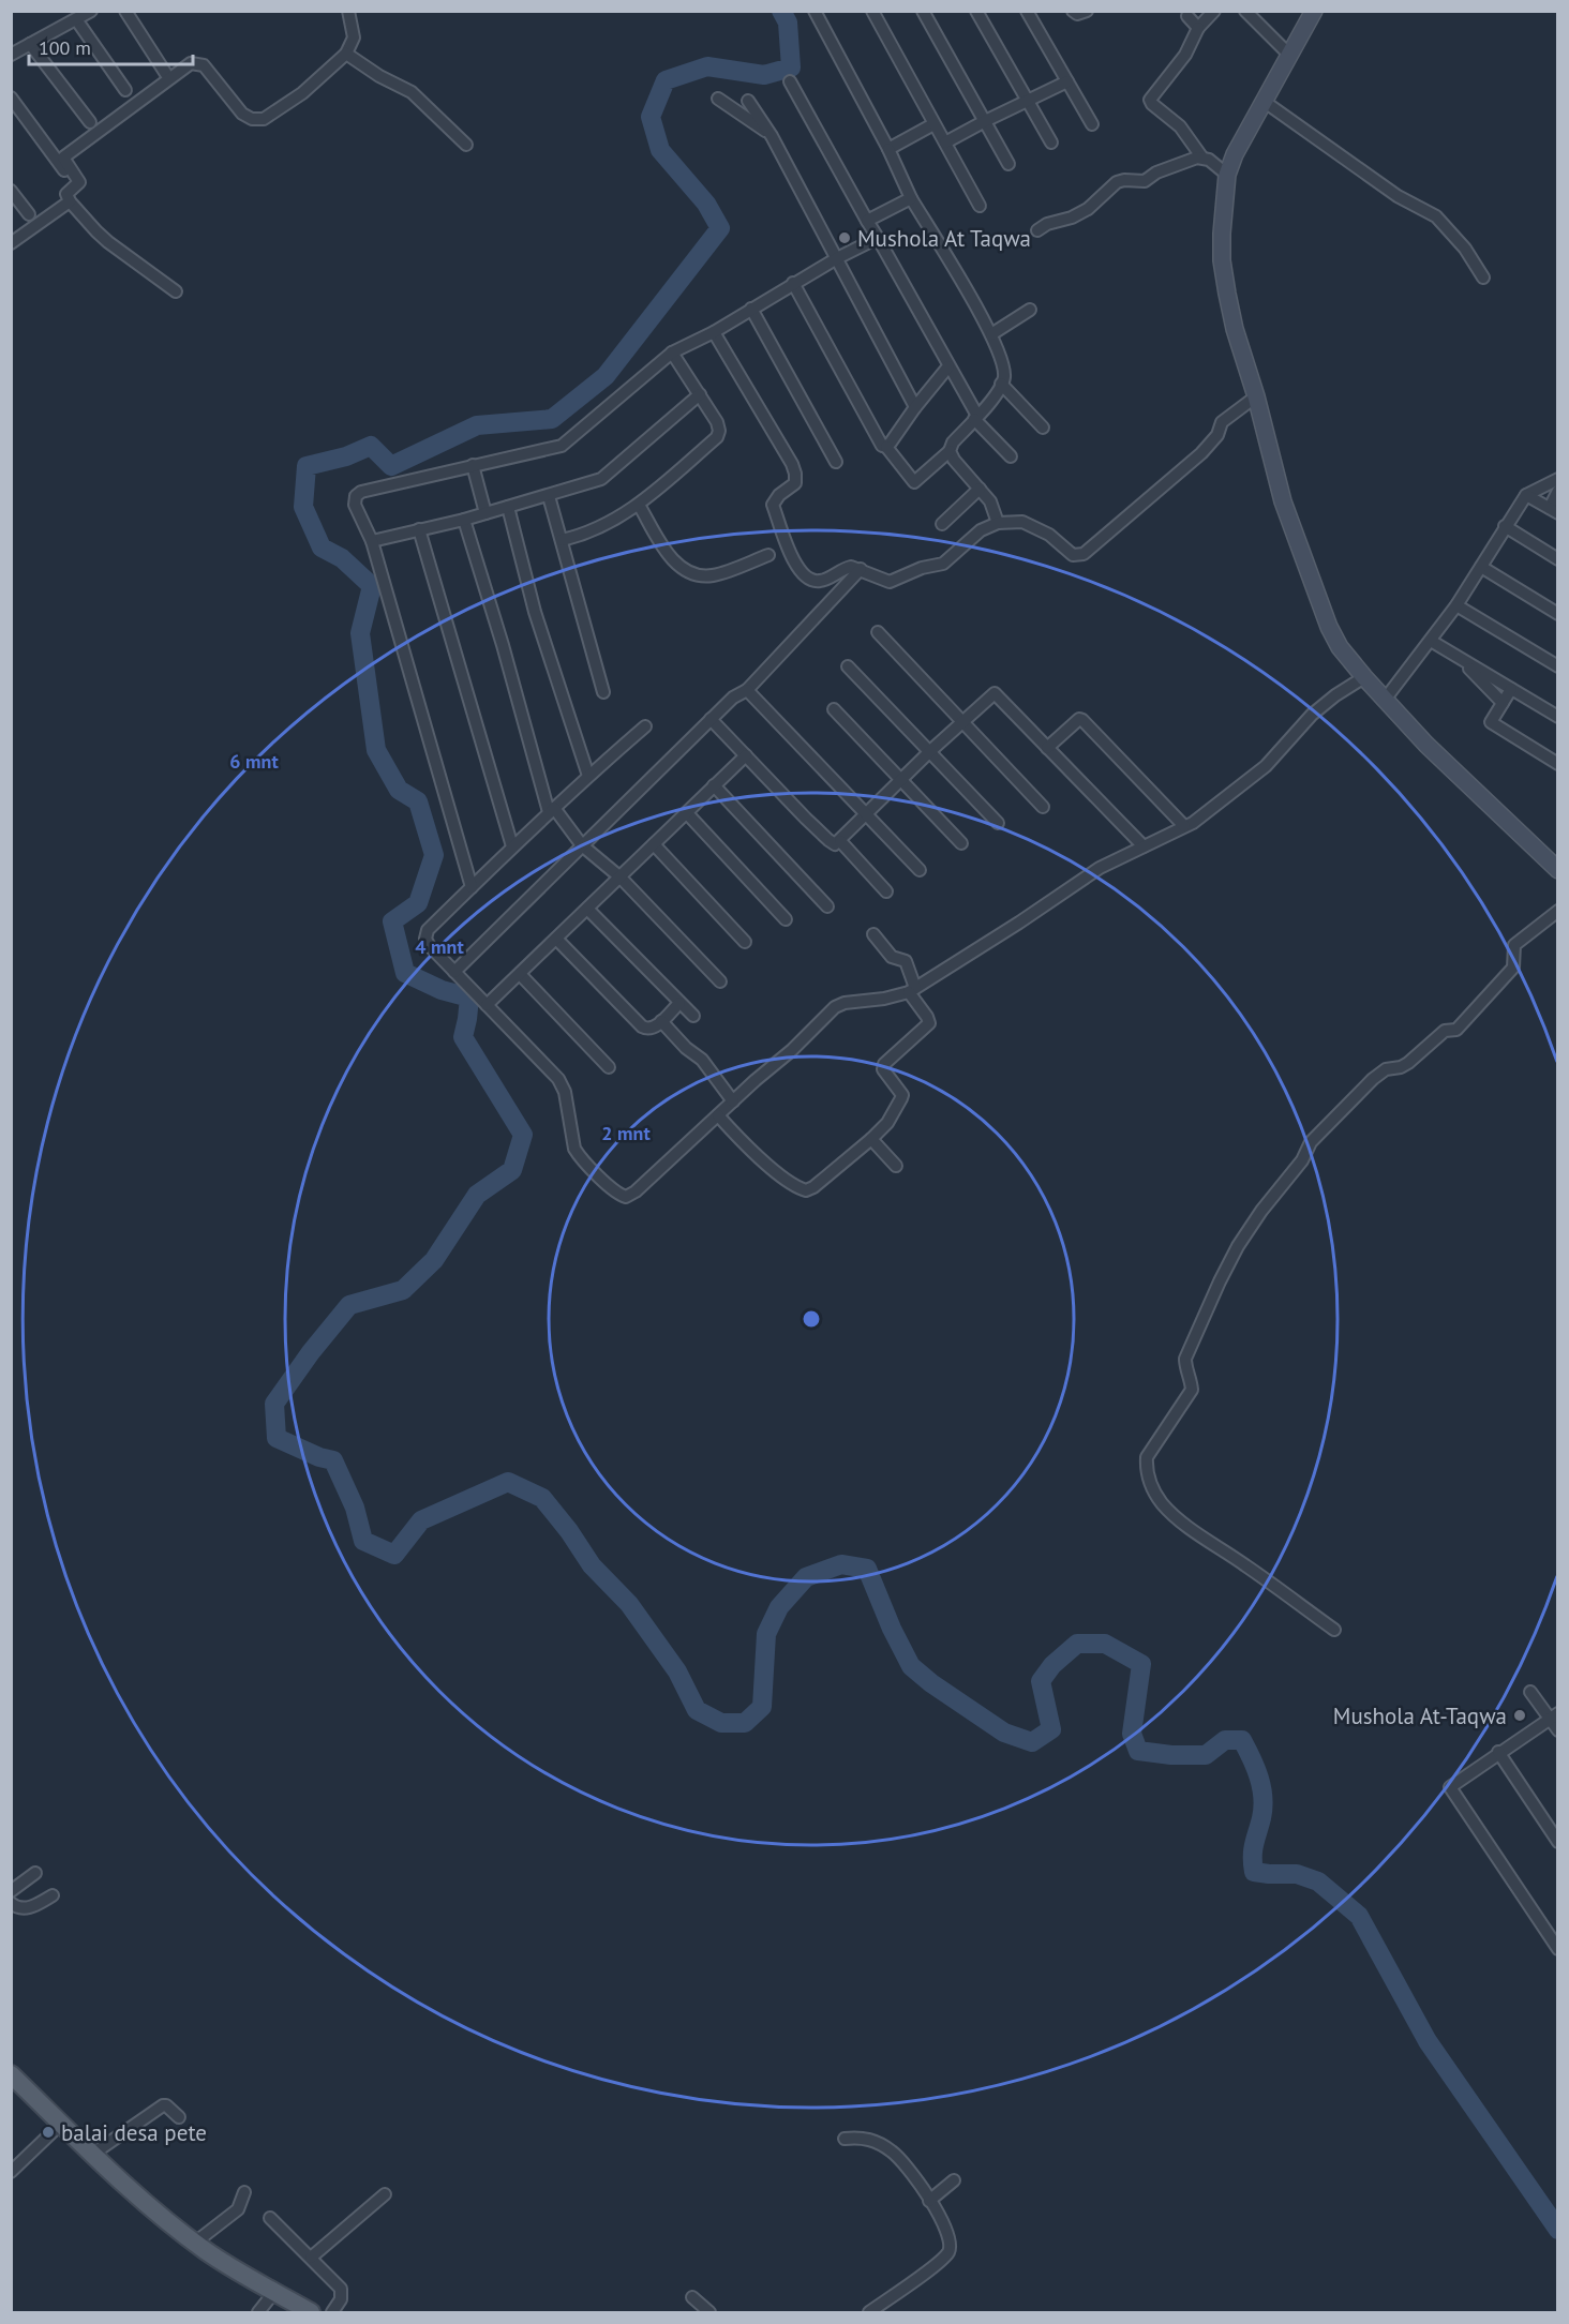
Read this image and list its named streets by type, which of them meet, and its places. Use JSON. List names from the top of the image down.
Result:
{
  "places": ["Mushola At Taqwa", "Mushola At-Taqwa", "balai desa pete"],
  "scale_bar": "100 m",
  "rings": ["6 mnt", "4 mnt", "2 mnt"]
}
